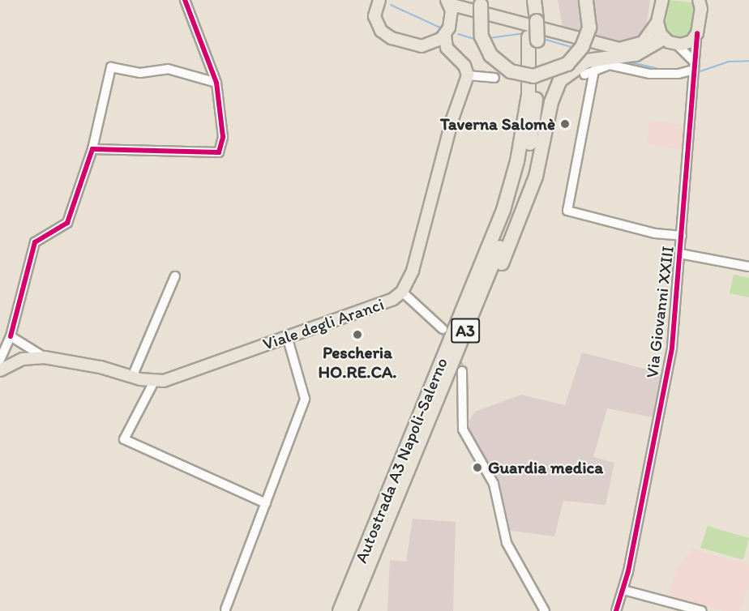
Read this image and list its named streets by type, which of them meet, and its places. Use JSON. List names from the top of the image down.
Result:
{
  "streets": {
    "highway": ["A3", "Autostrada A3 Napoli-Salerno"],
    "main road": ["Viale degli Aranci"],
    "street": ["Via Giovanni XXIII"]
  },
  "places": ["Taverna Salomè", "Pescheria HO.RE.CA.", "Guardia medica"]
}
